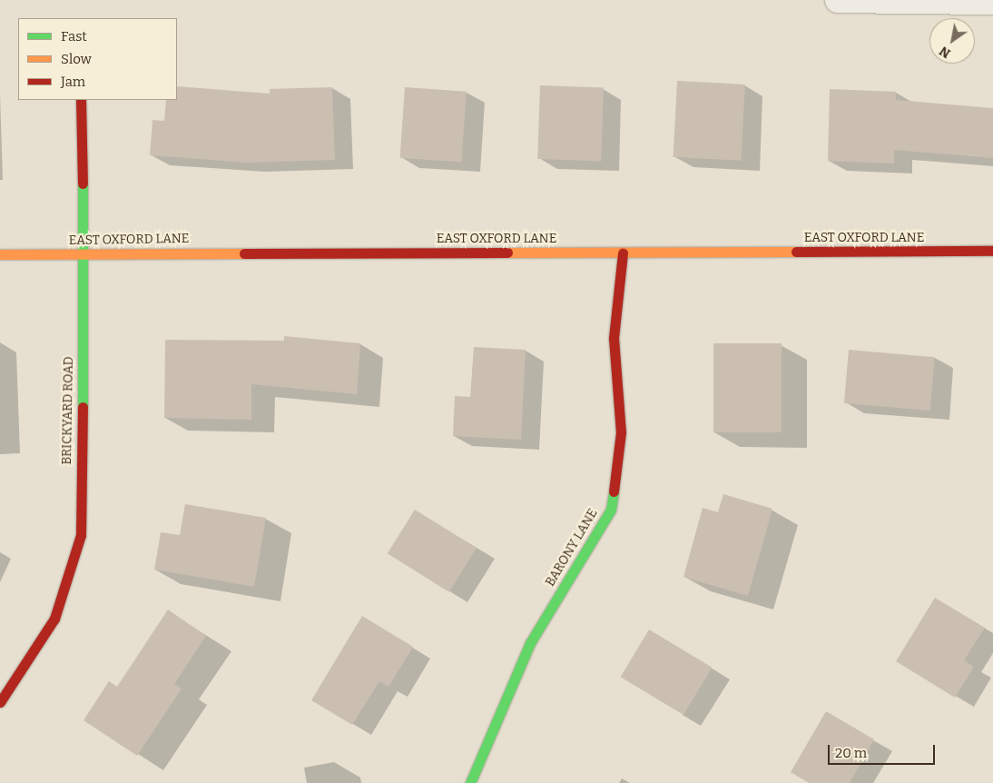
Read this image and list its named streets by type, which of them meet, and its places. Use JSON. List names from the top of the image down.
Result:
{
  "streets": {
    "street": ["EAST OXFORD LANE", "BRICKYARD ROAD", "BARONY LANE"]
  },
  "crossings": [
    ["EAST OXFORD LANE", "BRICKYARD ROAD"],
    ["EAST OXFORD LANE", "BARONY LANE"]
  ],
  "legend": ["Fast", "Slow", "Jam"],
  "scale_bar": "20 m",
  "north": "bottom left"
}
